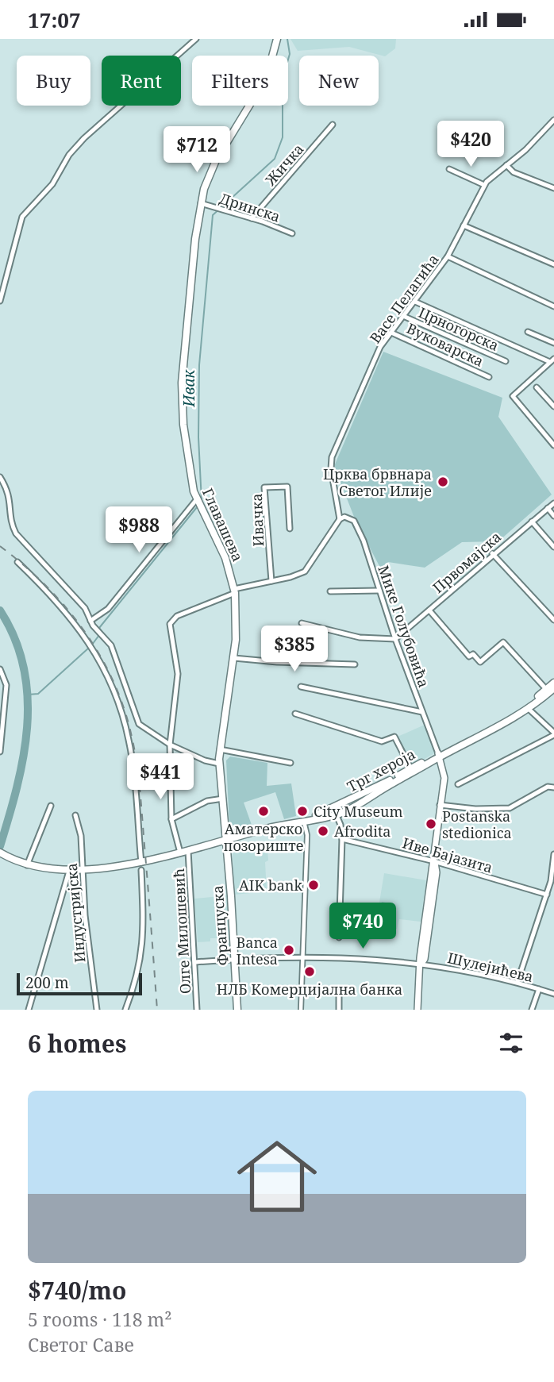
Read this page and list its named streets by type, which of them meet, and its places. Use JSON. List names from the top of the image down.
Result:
{
  "streets": {
    "main road": ["Главашева", "Трг хероја", "Француска"],
    "street": [
      "Жичка",
      "Дринска",
      "Васе Пелагића",
      "Црногорска",
      "Вуковарска",
      "Ивачка",
      "Првомајска",
      "Мике Голубовића",
      "Иве Бајазита",
      "Индустријска",
      "Олге Милошевић",
      "Шулејићева"
    ]
  },
  "crossings": [
    ["Жичка", "Дринска"],
    ["Дринска", "Главашева"],
    ["Васе Пелагића", "Црногорска"],
    ["Васе Пелагића", "Вуковарска"],
    ["Васе Пелагића", "Мике Голубовића"],
    ["Главашева", "Трг хероја"],
    ["Главашева", "Француска"],
    ["Првомајска", "Мике Голубовића"],
    ["Мике Голубовића", "Трг хероја"],
    ["Трг хероја", "Индустријска"],
    ["Трг хероја", "Француска"],
    ["Трг хероја", "Олге Милошевић"],
    ["Француска", "Шулејићева"],
    ["Олге Милошевић", "Шулејићева"]
  ],
  "water": ["Ивак"],
  "places": [
    "Црква брвнара Светог Илије",
    "Аматерско позориште",
    "City Museum",
    "Postanska stedionica",
    "Afrodita",
    "AIK bank",
    "Banca Intesa",
    "НЛБ Комерцијална банка"
  ],
  "scale_bar": "200 m",
  "page": {
    "status": "17:07",
    "chip": [
      "Buy",
      "Rent",
      "Filters",
      "New"
    ],
    "price": [
      "$420",
      "$712",
      "$988",
      "$385",
      "$441",
      "$740"
    ],
    "scale": "200 m",
    "heading": "6 homes",
    "list": [
      {
        "name": "$740/mo",
        "note": "5 rooms · 118 m² · Светог Саве"
      }
    ]
  }
}
